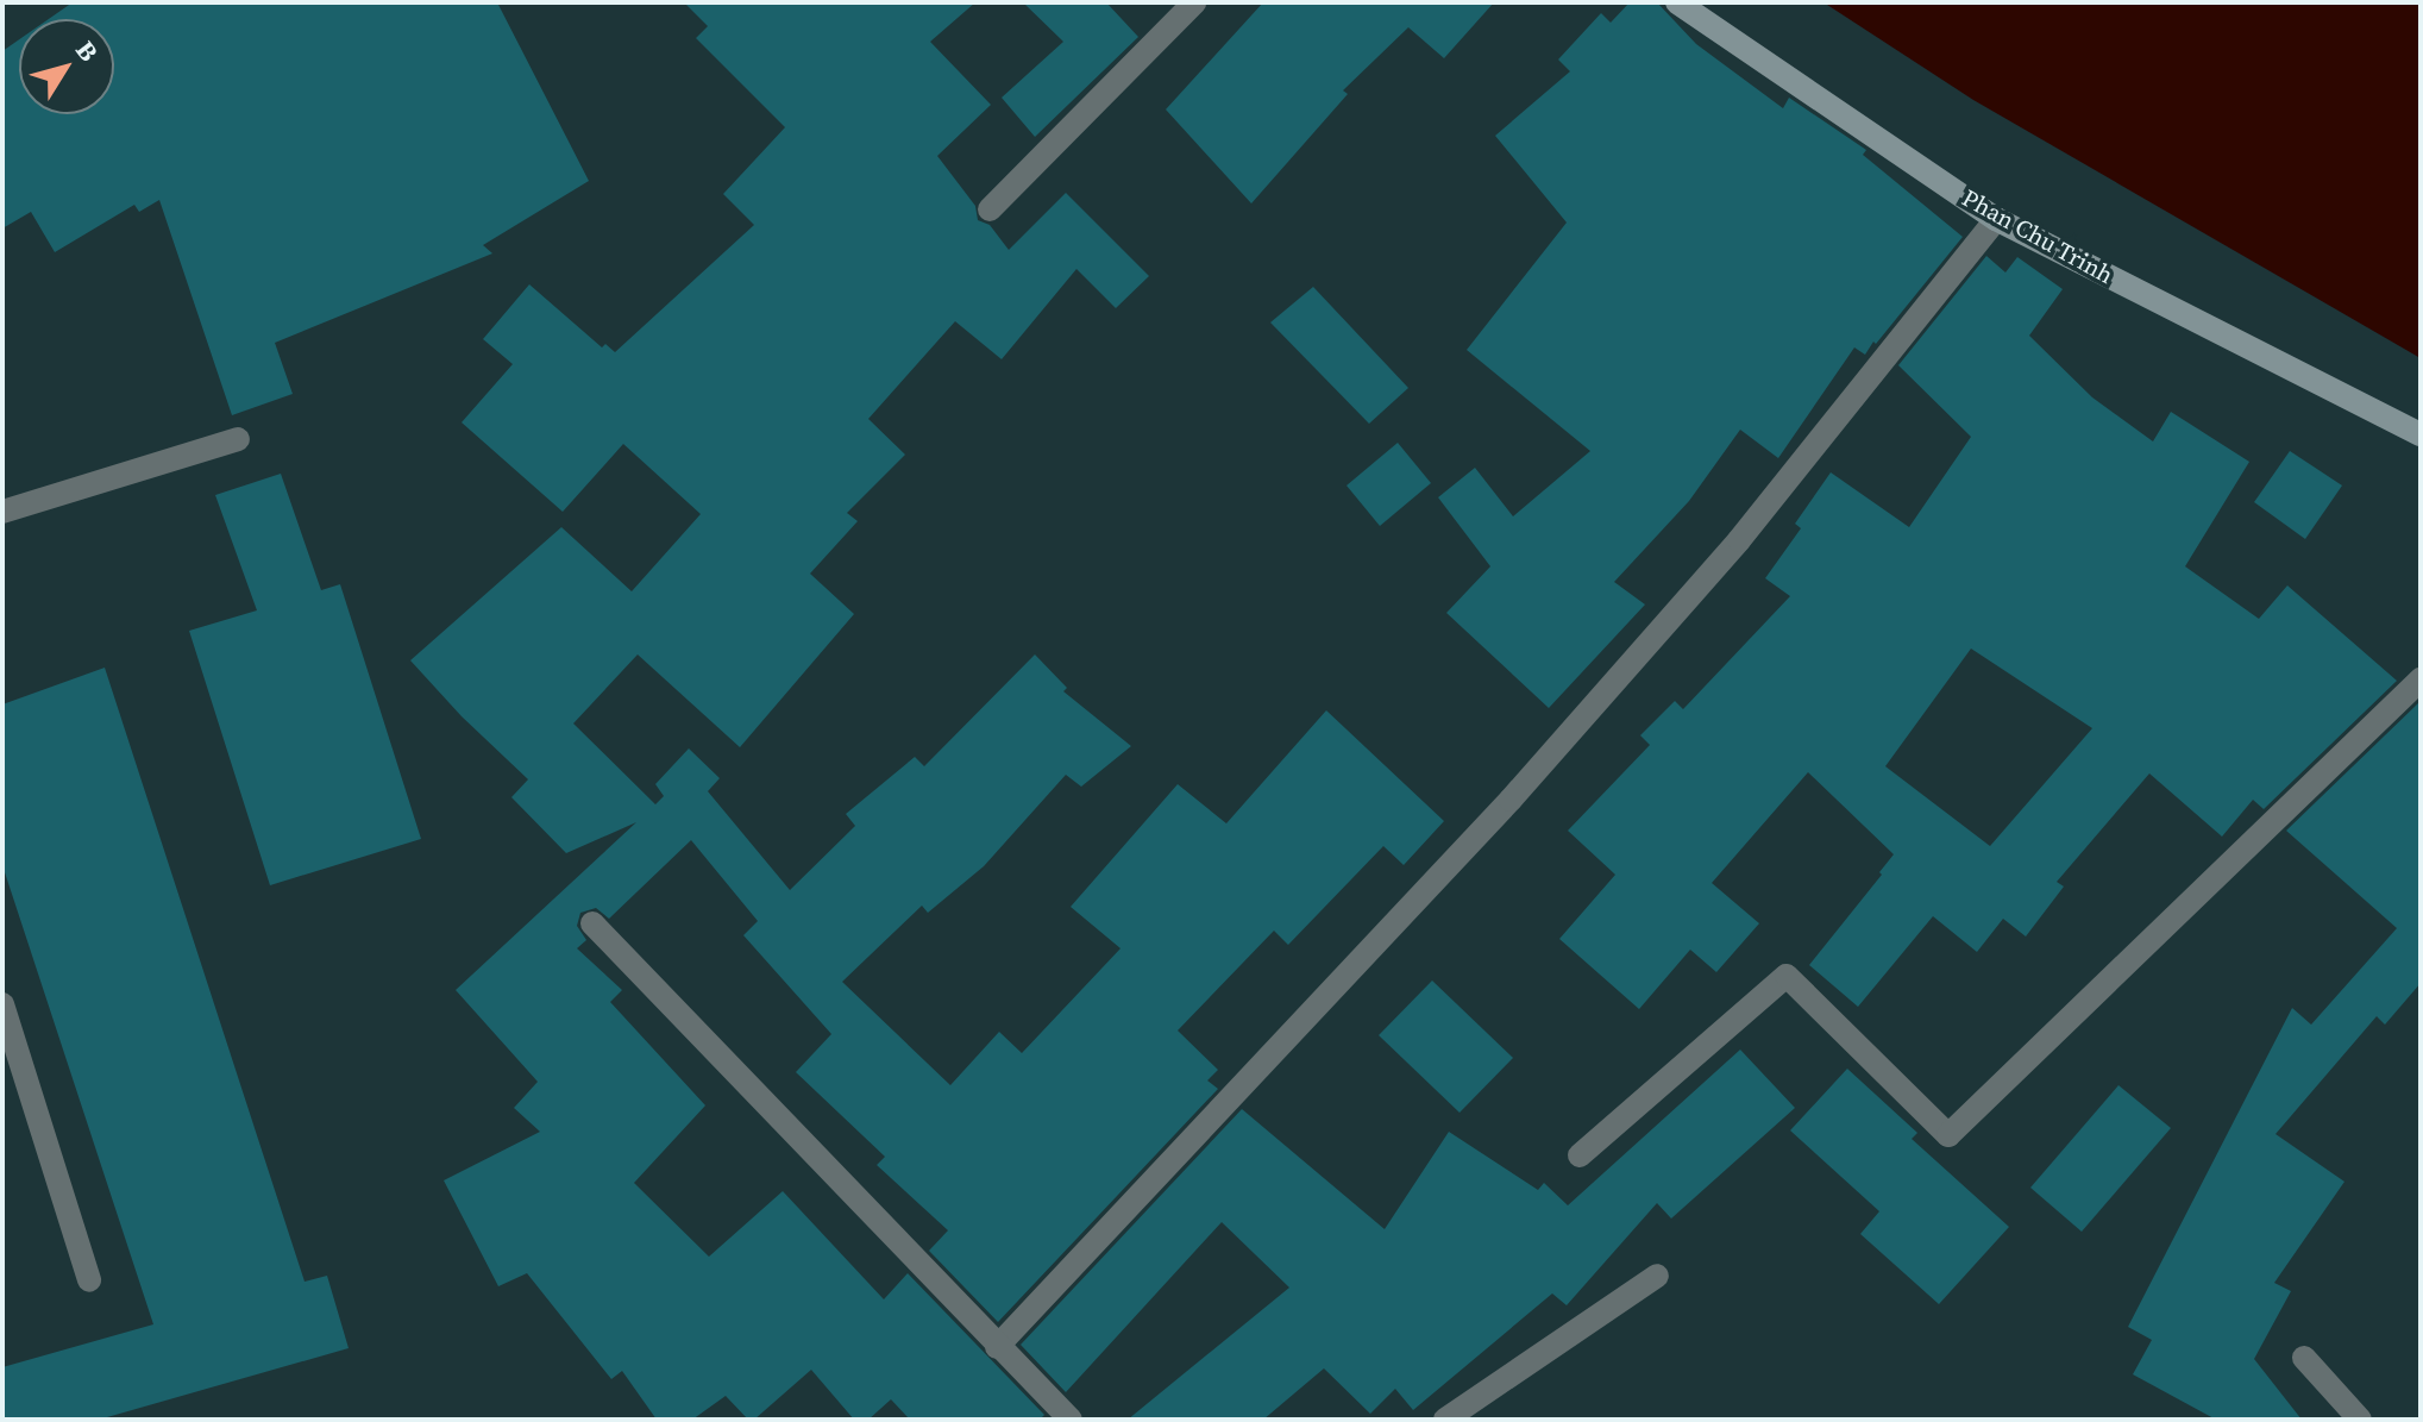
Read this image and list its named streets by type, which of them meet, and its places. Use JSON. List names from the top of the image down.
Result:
{
  "streets": {
    "street": ["Phan Chu Trinh"]
  },
  "north": "top right"
}
